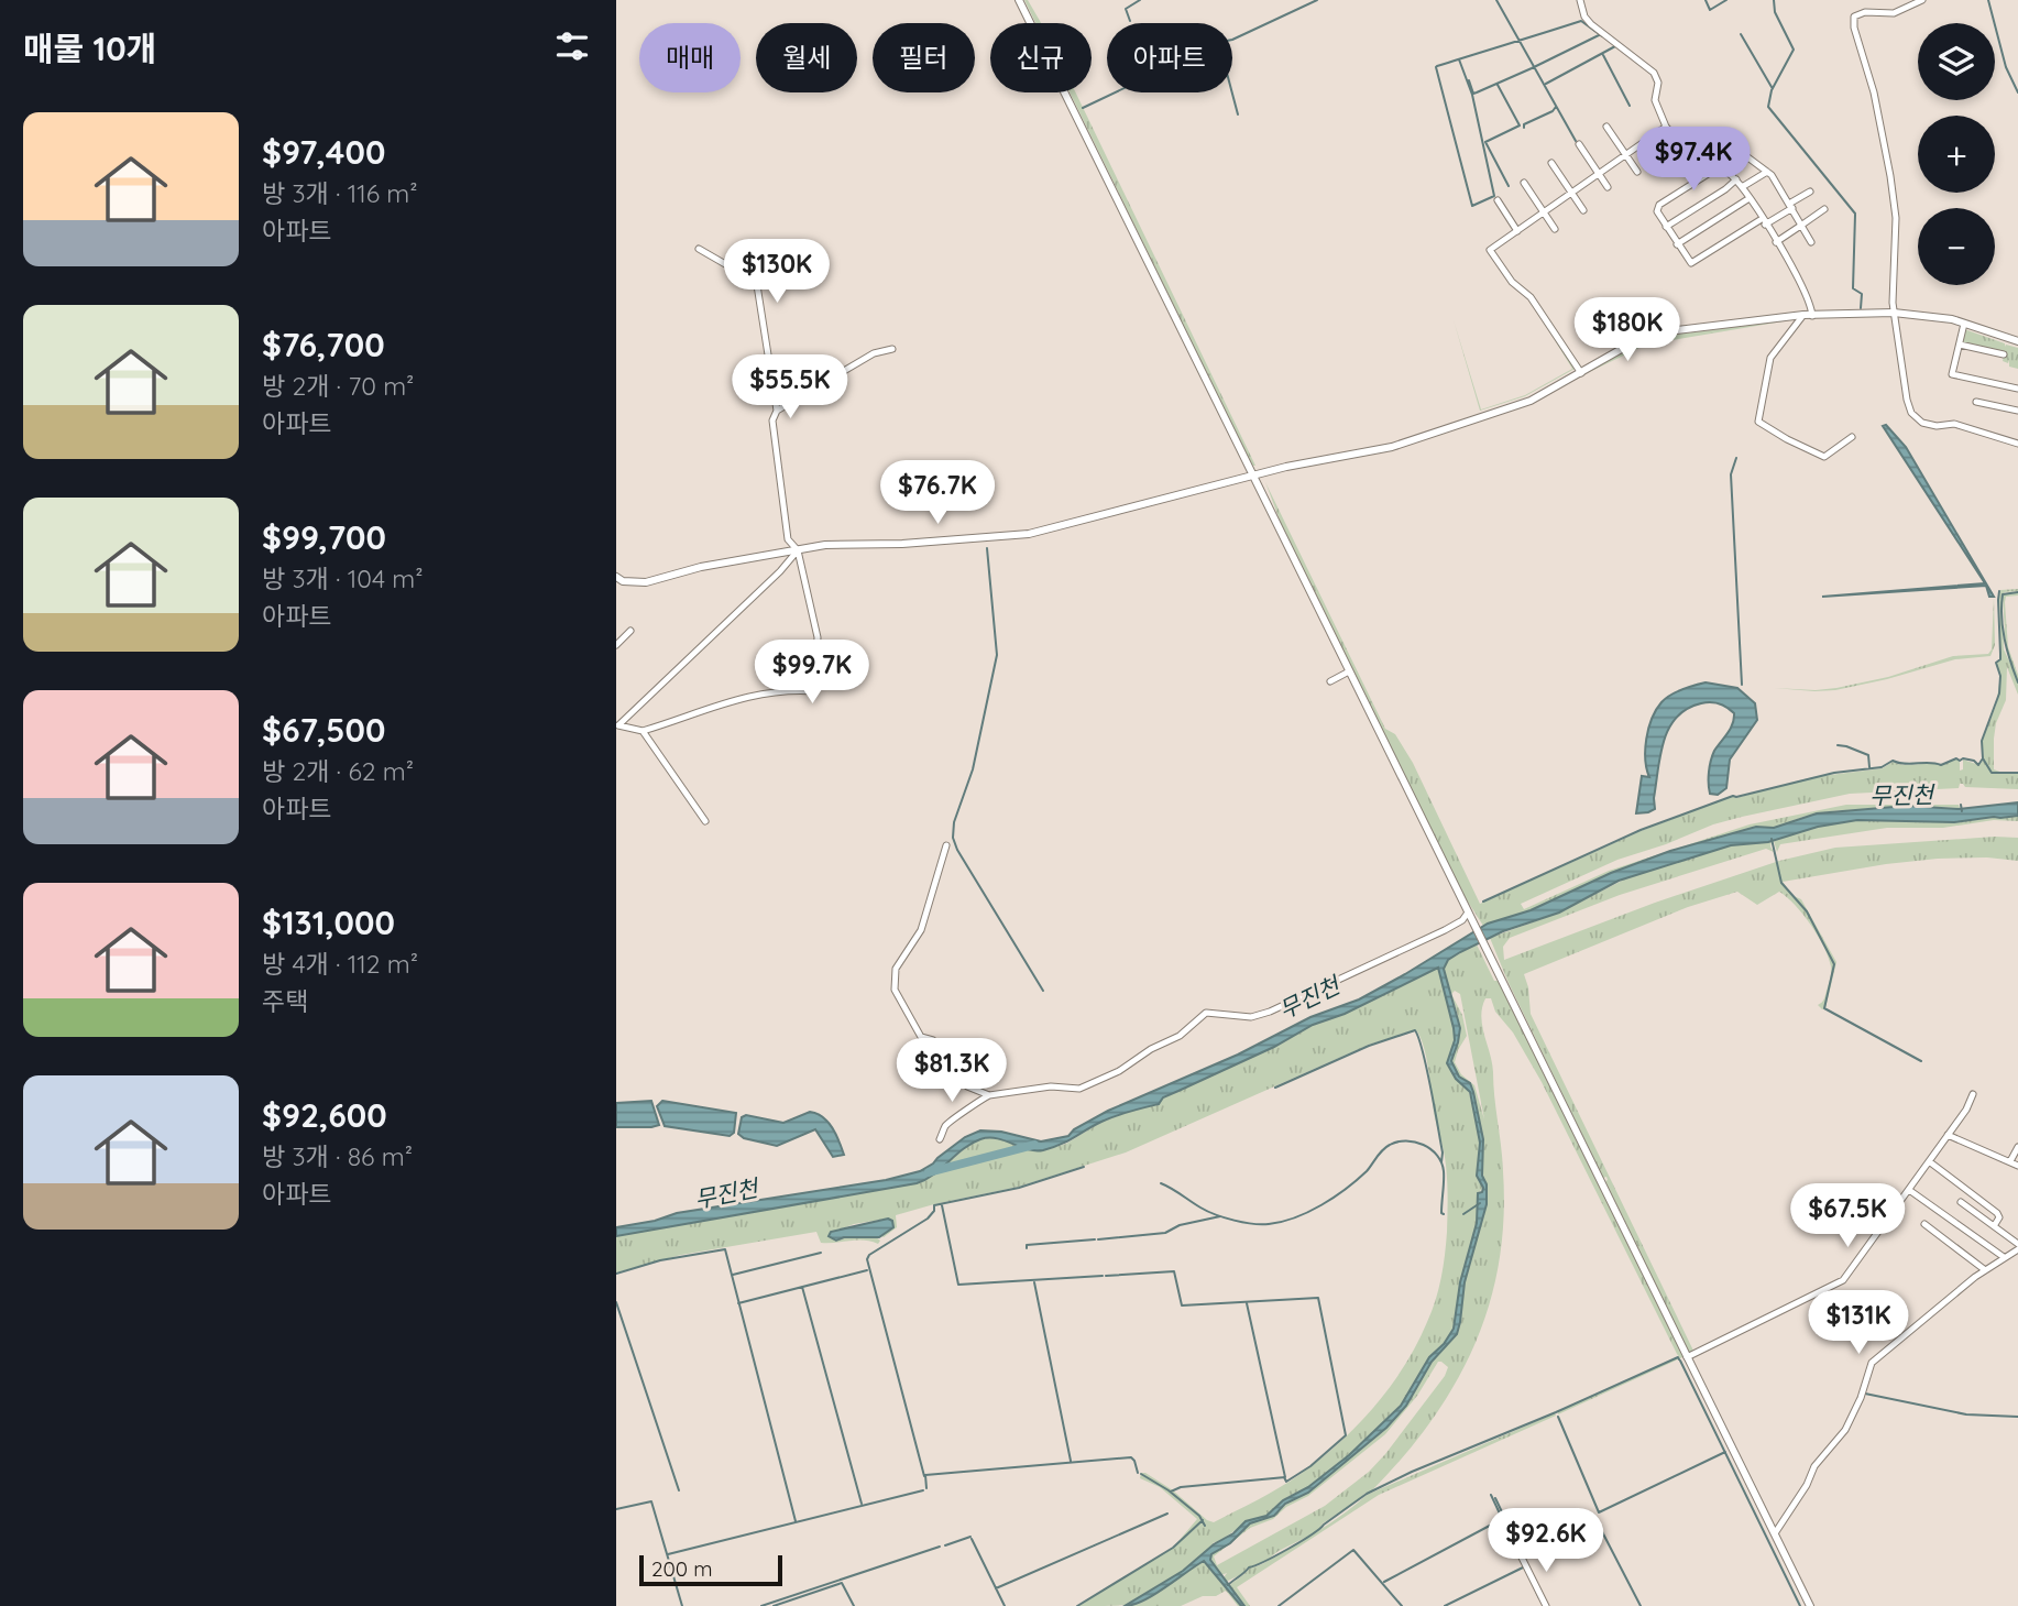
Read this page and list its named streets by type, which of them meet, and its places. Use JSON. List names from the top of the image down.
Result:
{
  "water": ["무진천"],
  "scale_bar": "200 m",
  "page": {
    "heading": "매물 10개",
    "map_buttons": ["+", "−"],
    "chip": [
      "매매",
      "월세",
      "필터",
      "신규",
      "아파트"
    ],
    "list": [
      {
        "name": "$97,400",
        "note": "방 3개 · 116 m² · 아파트"
      },
      {
        "name": "$76,700",
        "note": "방 2개 · 70 m² · 아파트"
      },
      {
        "name": "$99,700",
        "note": "방 3개 · 104 m² · 아파트"
      },
      {
        "name": "$67,500",
        "note": "방 2개 · 62 m² · 아파트"
      },
      {
        "name": "$131,000",
        "note": "방 4개 · 112 m² · 주택"
      },
      {
        "name": "$92,600",
        "note": "방 3개 · 86 m² · 아파트"
      }
    ],
    "price": [
      "$97.4K",
      "$130K",
      "$180K",
      "$55.5K",
      "$76.7K",
      "$99.7K",
      "$81.3K",
      "$67.5K",
      "$131K",
      "$92.6K"
    ],
    "scale": "200 m"
  }
}
